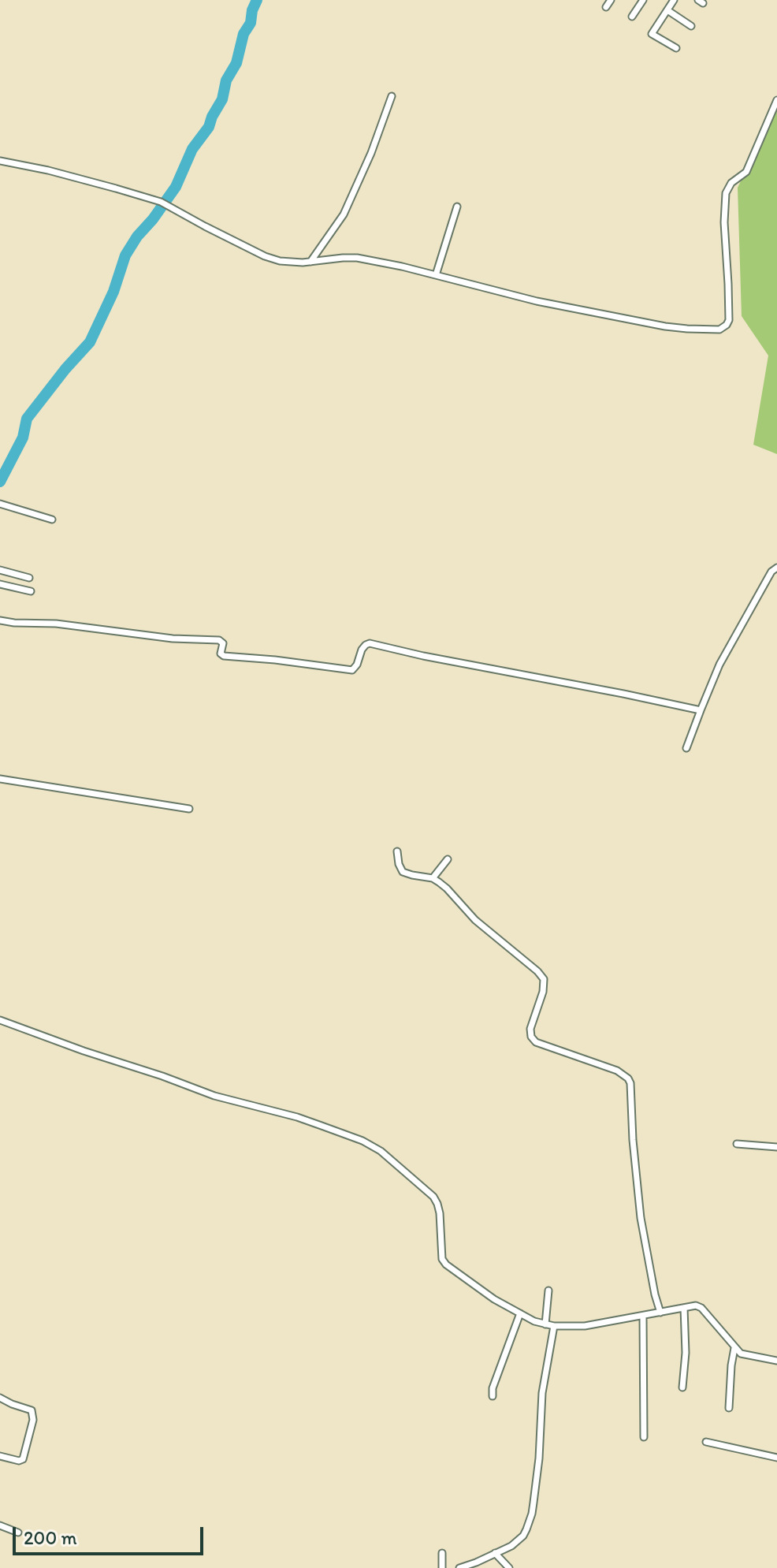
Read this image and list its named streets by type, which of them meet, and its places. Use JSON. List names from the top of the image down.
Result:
{
  "scale_bar": "200 m"
}
